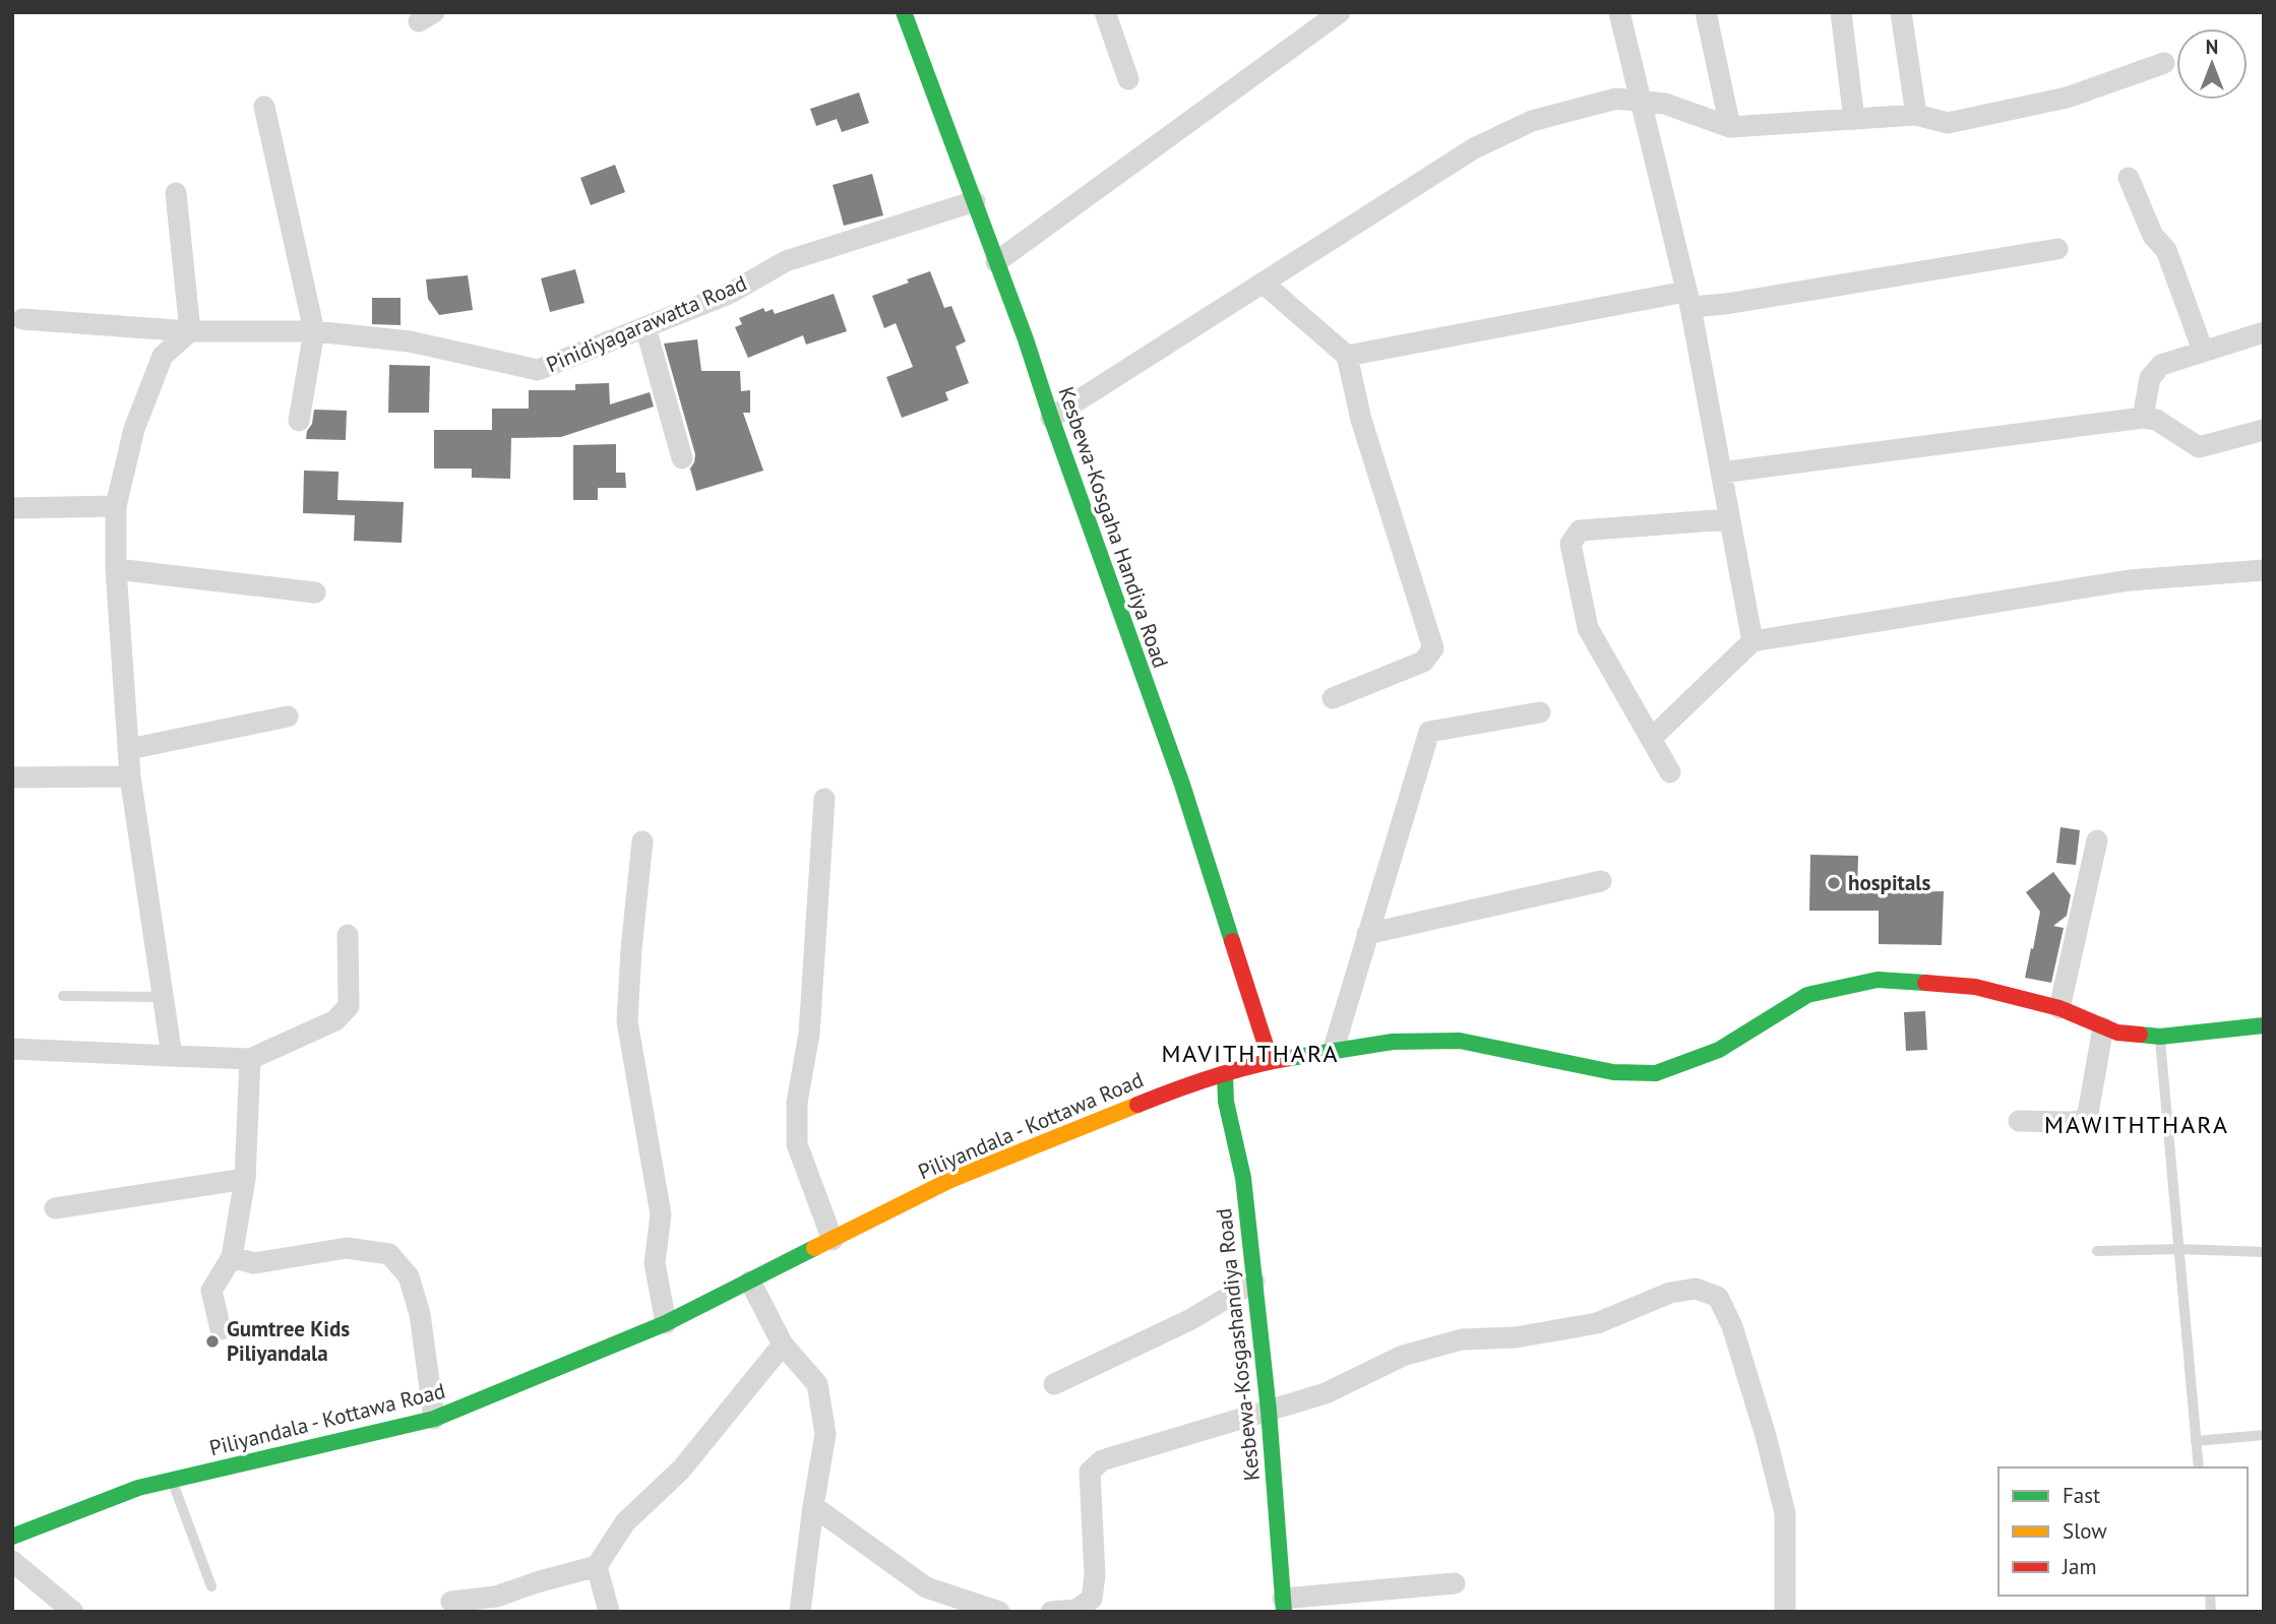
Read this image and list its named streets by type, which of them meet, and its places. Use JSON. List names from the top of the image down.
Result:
{
  "streets": {
    "main road": ["Kesbewa-Kosgaha Handiya Road", "Piliyandala - Kottawa Road", "Kesbewa-Kosgashandiya Road"],
    "street": ["Pinidiyagarawatta Road"]
  },
  "crossings": [
    ["Pinidiyagarawatta Road", "Kesbewa-Kosgaha Handiya Road"],
    ["Kesbewa-Kosgaha Handiya Road", "Piliyandala - Kottawa Road"],
    ["Piliyandala - Kottawa Road", "Kesbewa-Kosgashandiya Road"]
  ],
  "districts": ["MAVITHTHARA", "MAWITHTHARA"],
  "places": ["hospitals", "Gumtree Kids Piliyandala"],
  "legend": ["Fast", "Slow", "Jam"],
  "north": "top"
}
